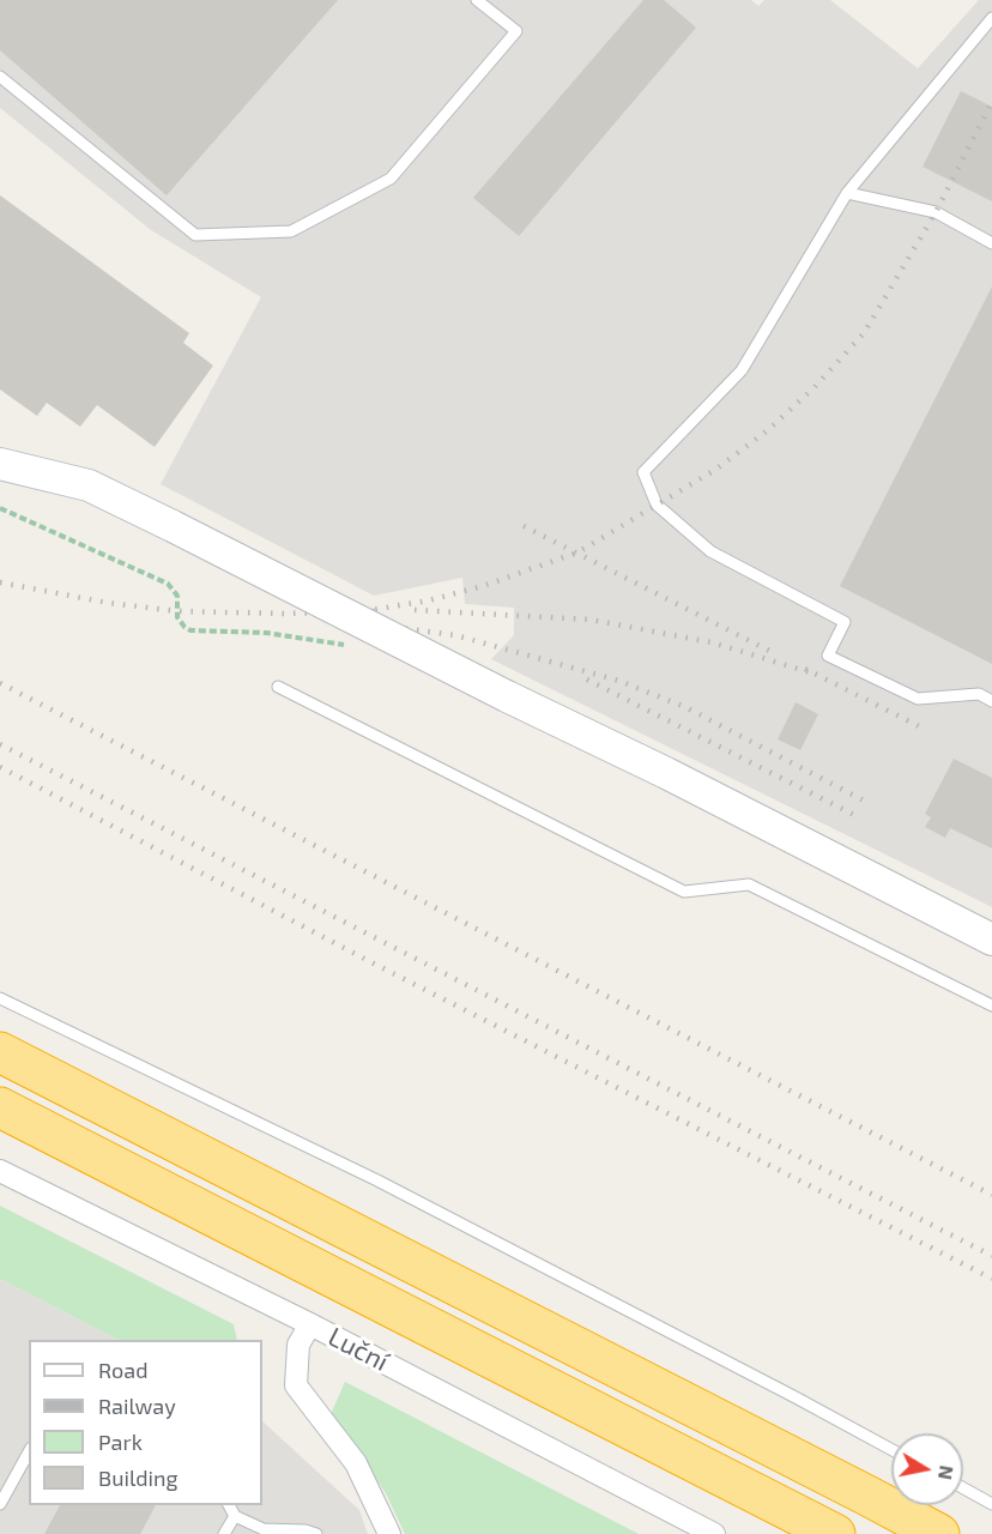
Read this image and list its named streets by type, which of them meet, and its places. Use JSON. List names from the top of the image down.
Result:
{
  "streets": {
    "street": ["Luční"]
  },
  "legend": [
    "Road",
    "Railway",
    "Park",
    "Building"
  ],
  "north": "right"
}
